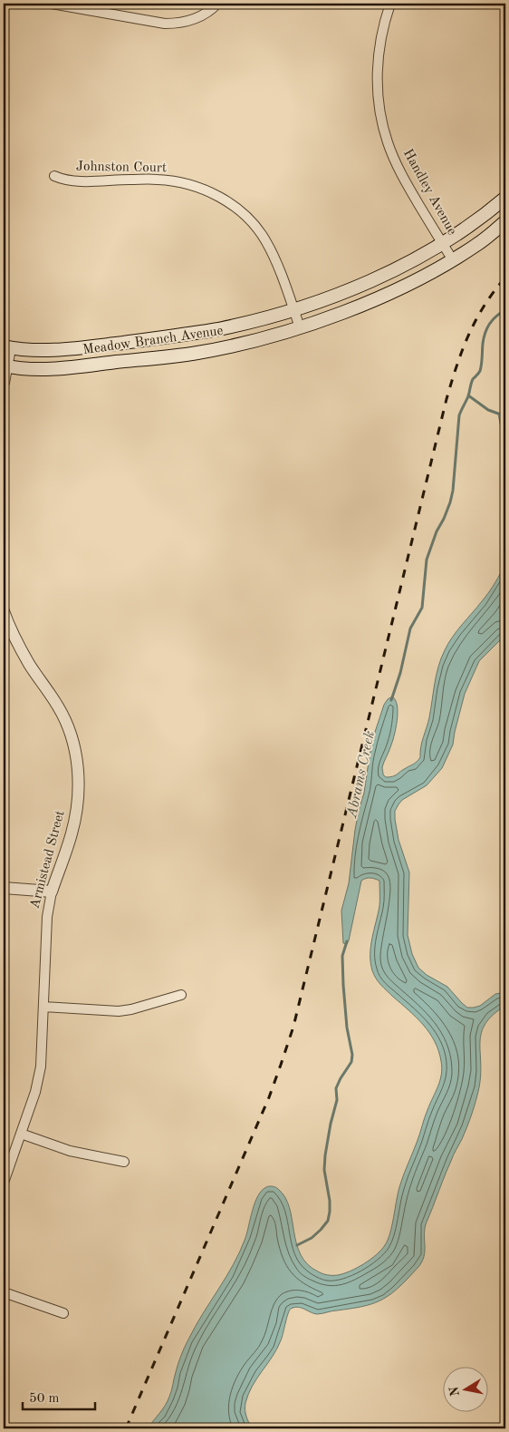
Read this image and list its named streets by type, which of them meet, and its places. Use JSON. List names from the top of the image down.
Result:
{
  "streets": {
    "main road": ["Meadow Branch Avenue"],
    "street": ["Johnston Court", "Handley Avenue", "Armistead Street"]
  },
  "crossings": [
    ["Johnston Court", "Meadow Branch Avenue"],
    ["Handley Avenue", "Meadow Branch Avenue"]
  ],
  "water": ["Abrams Creek"],
  "scale_bar": "50 m",
  "north": "left"
}
